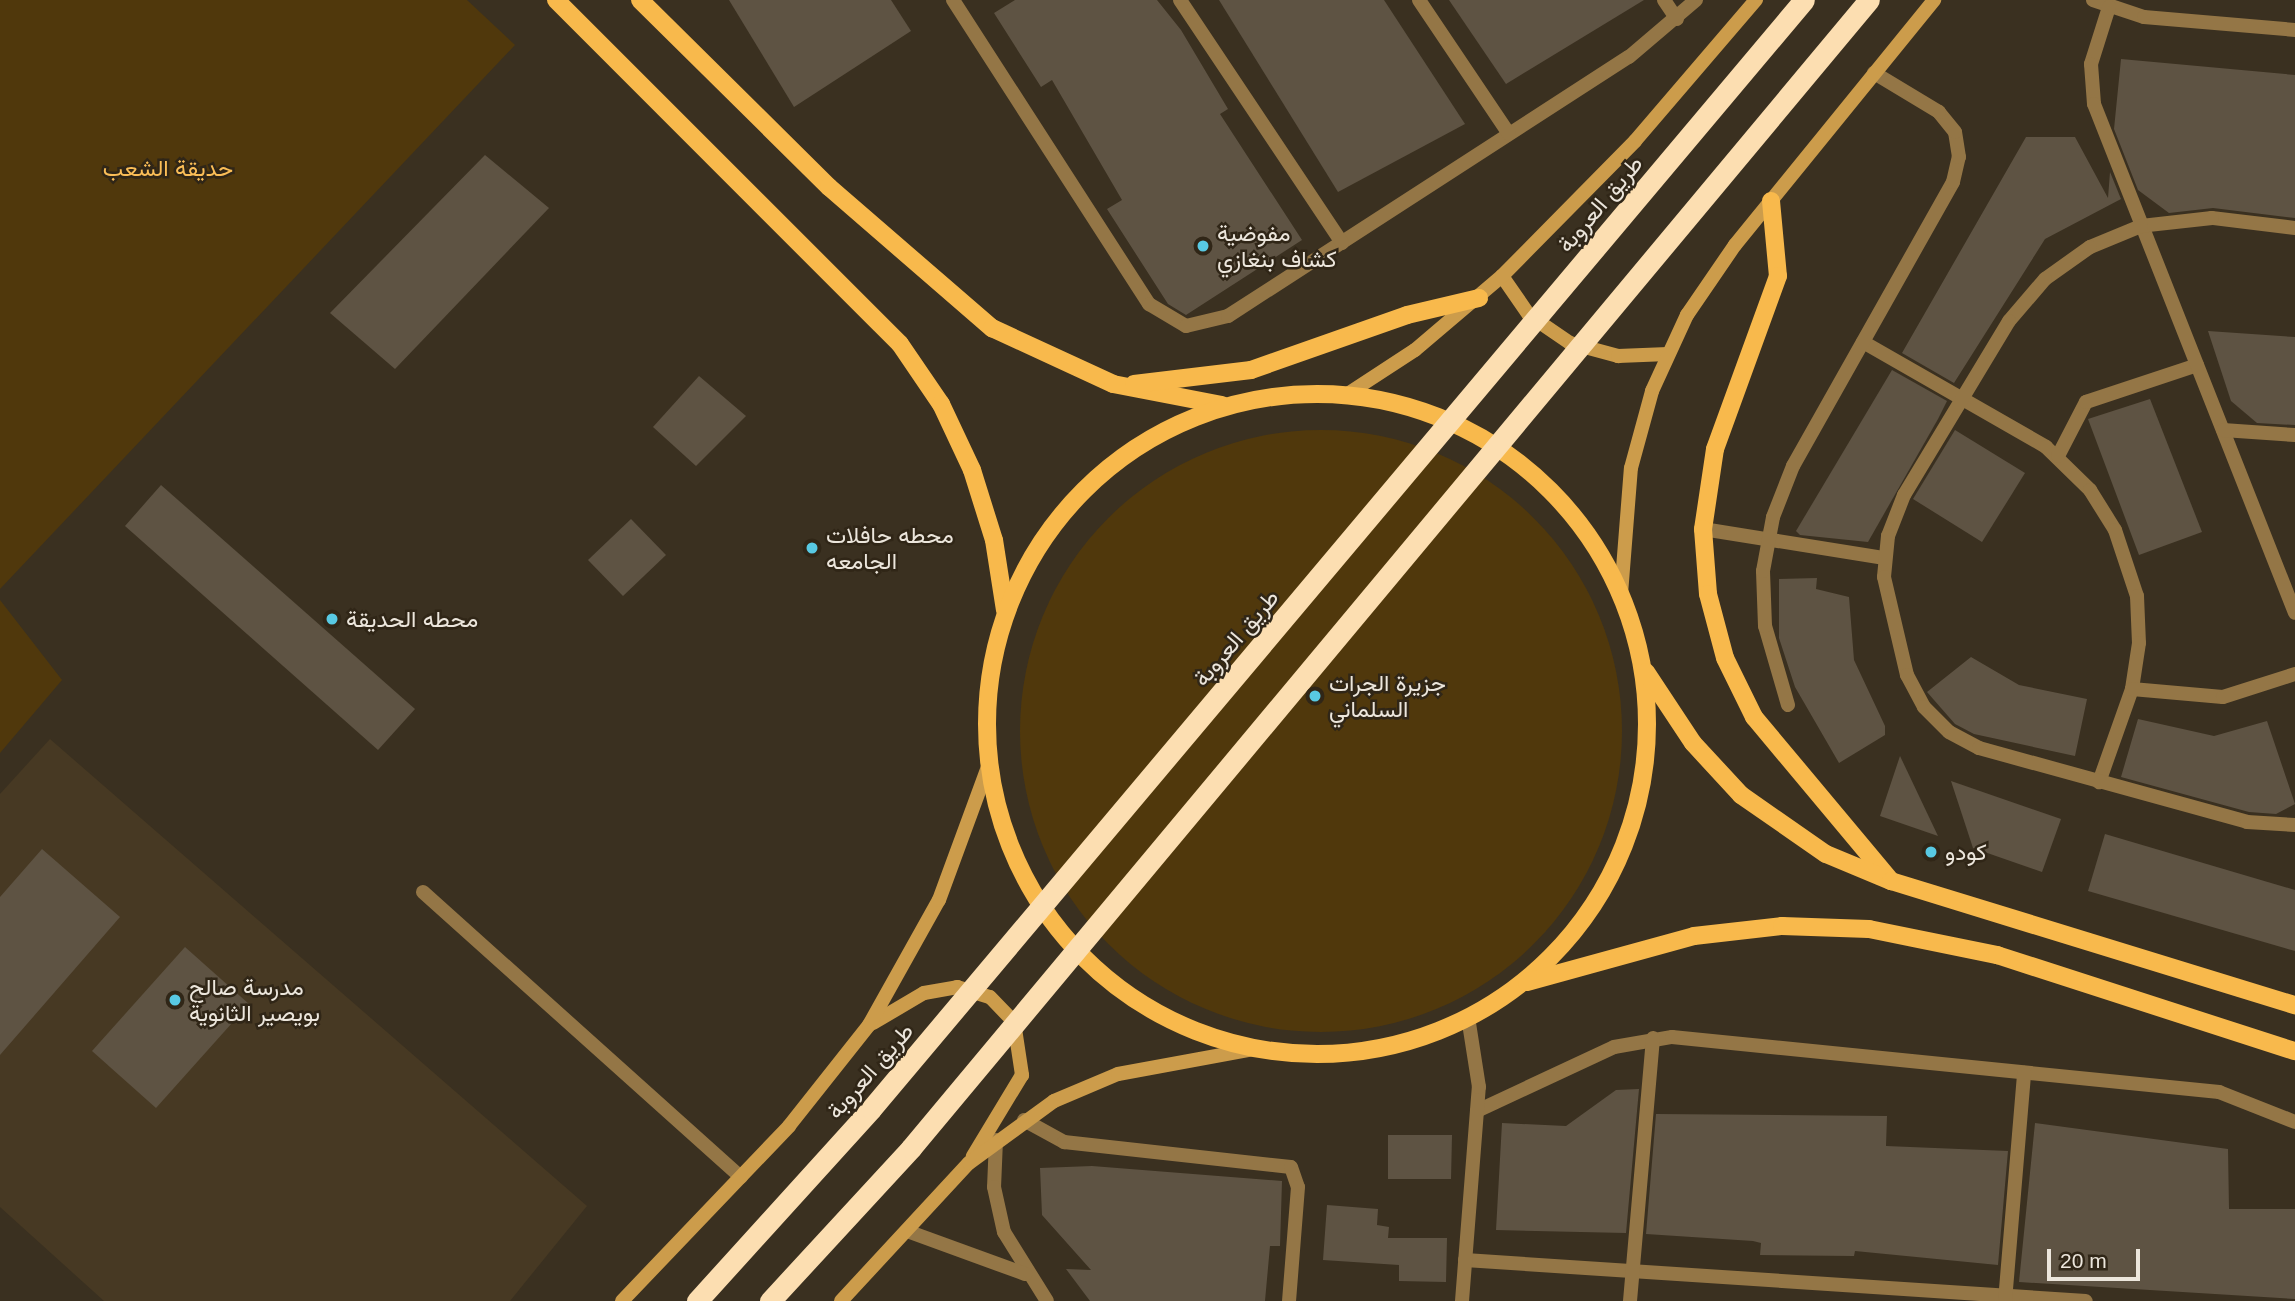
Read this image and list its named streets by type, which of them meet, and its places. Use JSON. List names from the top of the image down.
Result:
{
  "streets": {
    "highway": ["طريق العروبة"]
  },
  "parks": ["حديقة الشعب"],
  "places": [
    "مفوضية كشاف بنغازي",
    "محطه حافلات الجامعه",
    "محطه الحديقة",
    "جزيرة الجرات السلماني",
    "كودو",
    "مدرسة صالح بويصير الثانوية"
  ],
  "scale_bar": "20 m"
}
